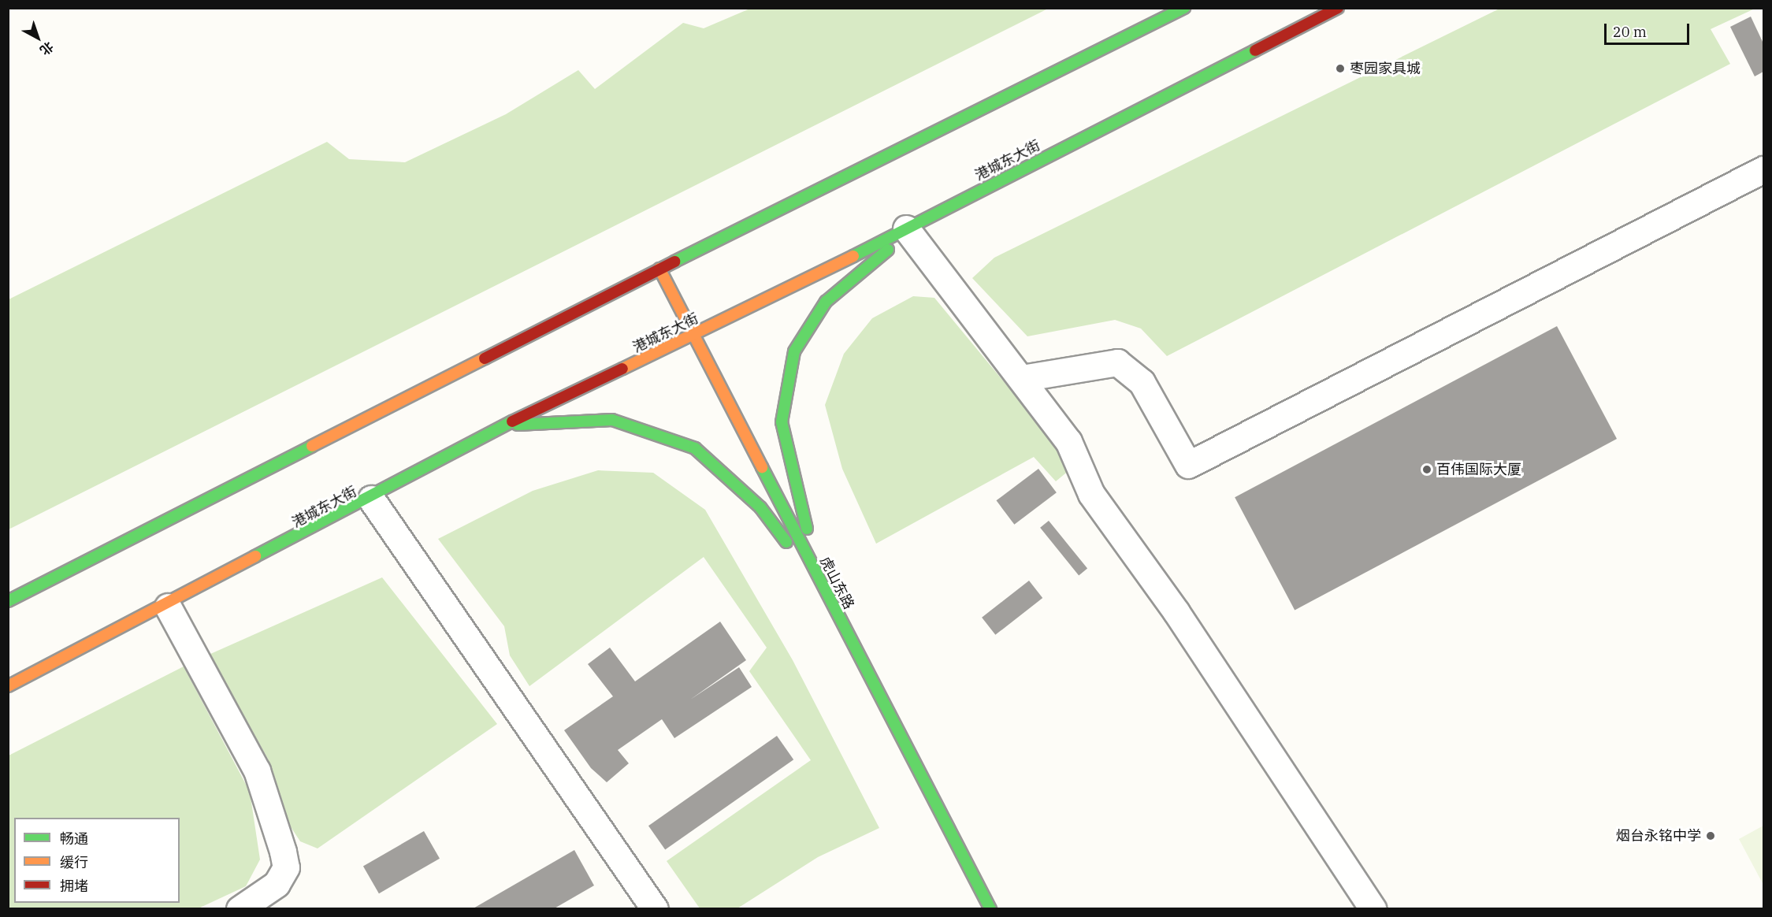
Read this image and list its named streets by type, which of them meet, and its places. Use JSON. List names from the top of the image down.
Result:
{
  "streets": {
    "main road": ["港城东大街", "虎山东路"]
  },
  "crossings": [
    ["港城东大街", "虎山东路"]
  ],
  "places": ["枣园家具城", "百伟国际大厦", "烟台永铭中学"],
  "legend": ["畅通", "缓行", "拥堵"],
  "scale_bar": "20 m",
  "north": "bottom right"
}
